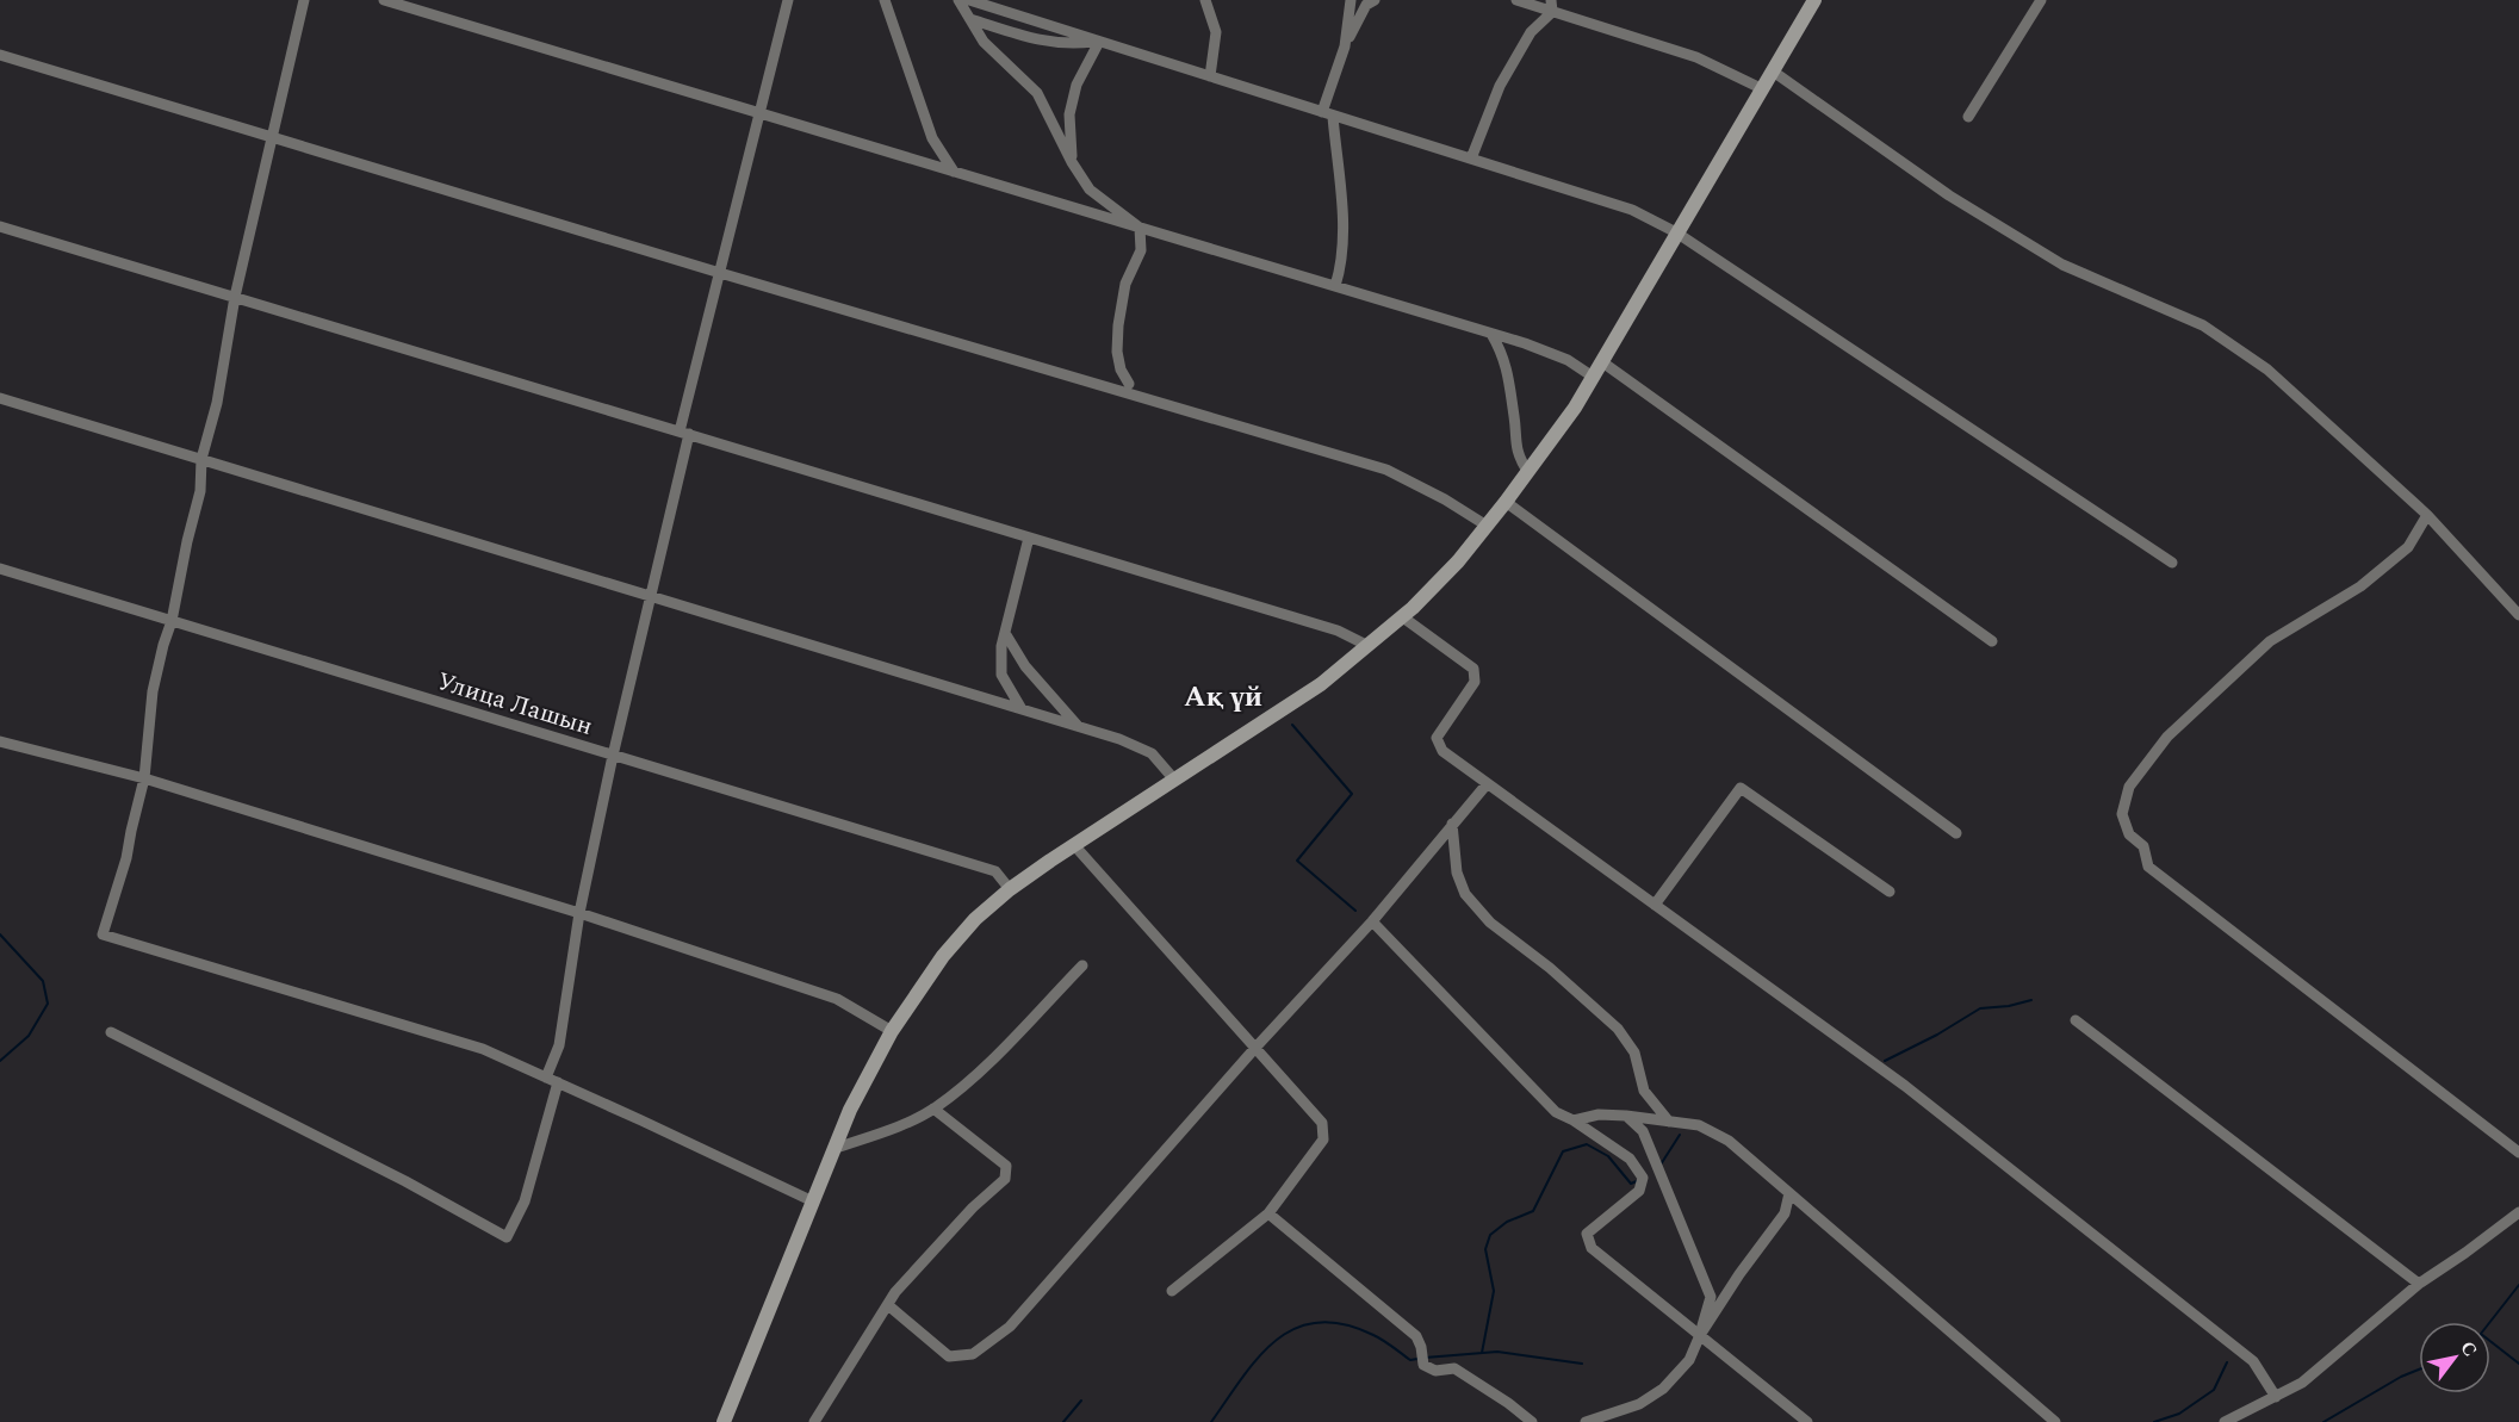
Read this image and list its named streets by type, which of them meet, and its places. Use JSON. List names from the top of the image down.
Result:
{
  "streets": {
    "street": ["Улица Лашын"]
  },
  "districts": ["Ақ үй"],
  "north": "top right"
}
